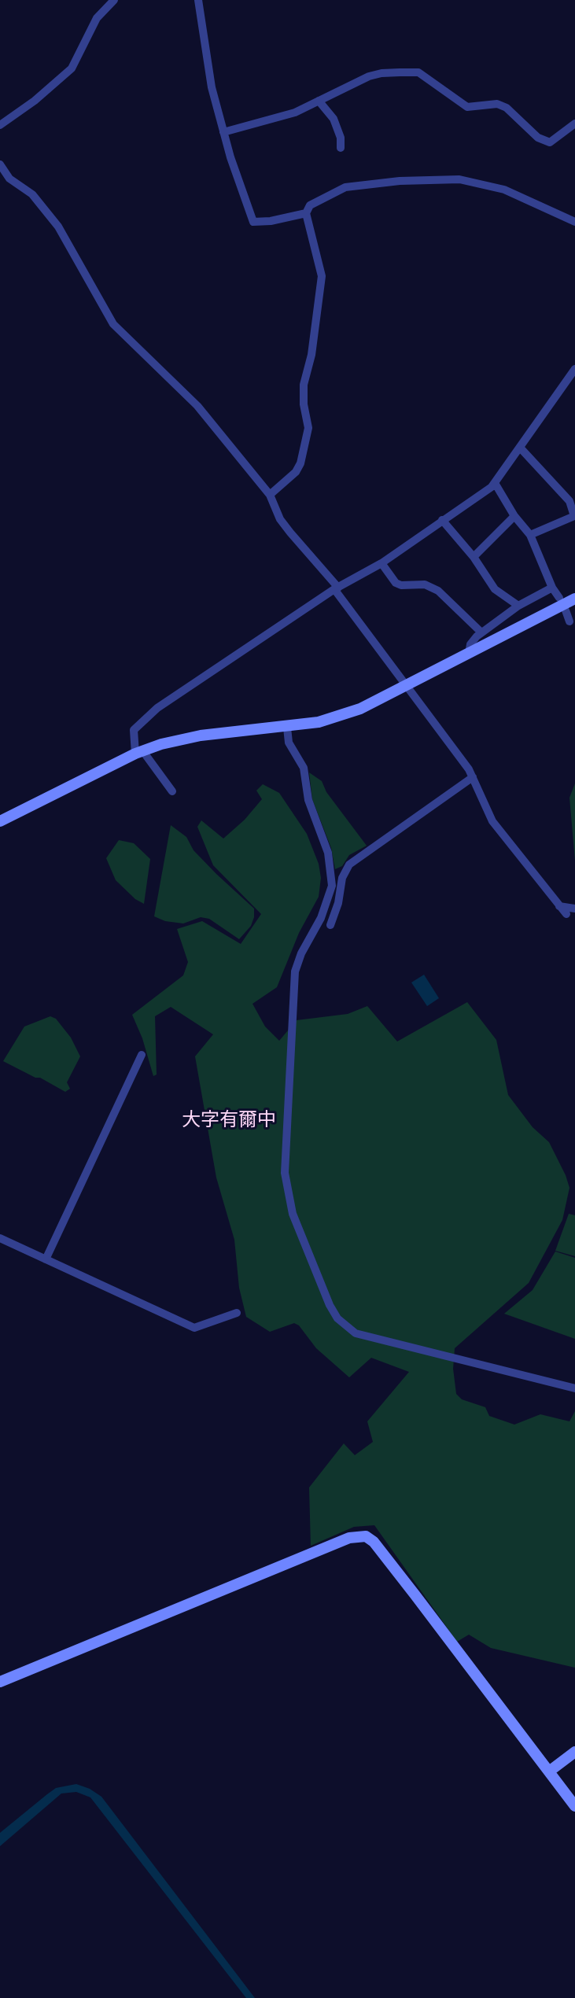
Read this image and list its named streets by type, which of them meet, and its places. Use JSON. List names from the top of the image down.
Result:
{
  "districts": ["大字有爾中"]
}
